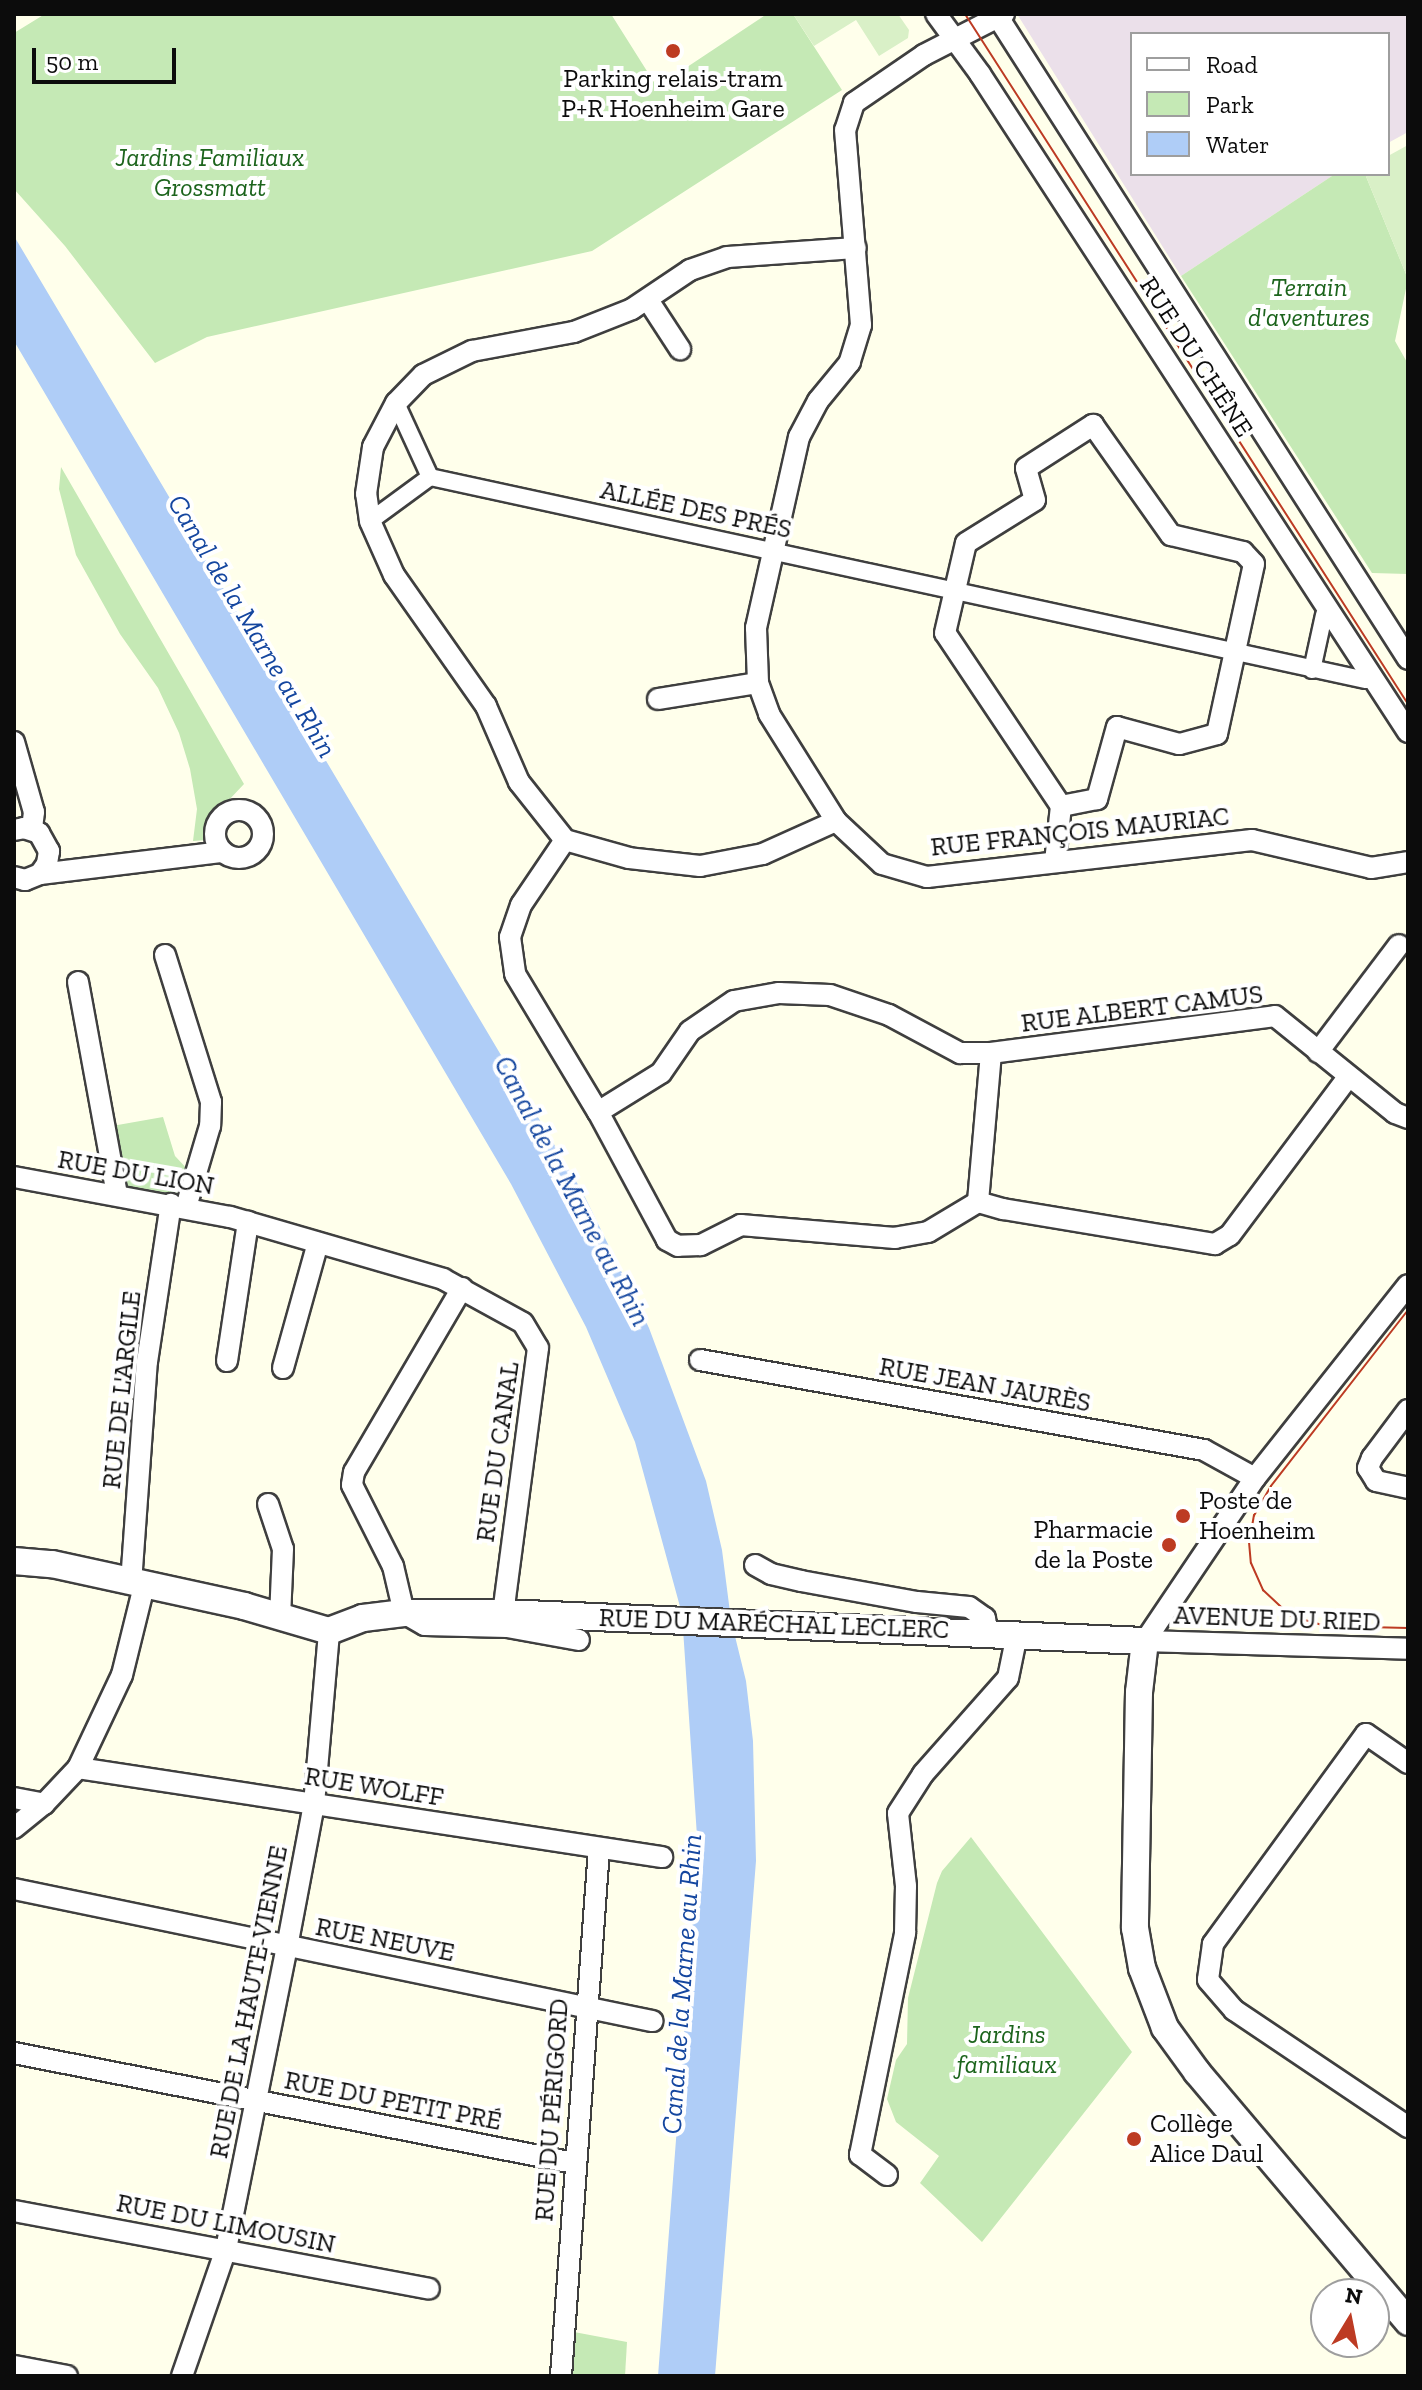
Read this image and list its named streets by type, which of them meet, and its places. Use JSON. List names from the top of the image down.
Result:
{
  "streets": {
    "street": [
      "RUE DU CHÊNE",
      "ALLÉE DES PRÉS",
      "RUE FRANÇOIS MAURIAC",
      "RUE ALBERT CAMUS",
      "RUE DU LION",
      "RUE JEAN JAURÈS",
      "RUE DE L'ARGILE",
      "RUE DU CANAL",
      "AVENUE DU RIED",
      "RUE DU MARÉCHAL LECLERC",
      "RUE WOLFF",
      "RUE NEUVE",
      "RUE DE LA HAUTE-VIENNE",
      "RUE DU PETIT PRÉ",
      "RUE DU PÉRIGORD",
      "RUE DU LIMOUSIN"
    ]
  },
  "crossings": [
    ["RUE DU CHÊNE", "RUE FRANÇOIS MAURIAC"],
    ["ALLÉE DES PRÉS", "RUE FRANÇOIS MAURIAC"],
    ["RUE DU LION", "RUE DE L'ARGILE"],
    ["RUE DU LION", "RUE DU CANAL"],
    ["RUE DE L'ARGILE", "RUE WOLFF"],
    ["RUE DU CANAL", "RUE DU MARÉCHAL LECLERC"],
    ["AVENUE DU RIED", "RUE DU MARÉCHAL LECLERC"],
    ["RUE DU MARÉCHAL LECLERC", "RUE DE LA HAUTE-VIENNE"],
    ["RUE WOLFF", "RUE DE LA HAUTE-VIENNE"],
    ["RUE WOLFF", "RUE DU PÉRIGORD"],
    ["RUE NEUVE", "RUE DE LA HAUTE-VIENNE"],
    ["RUE NEUVE", "RUE DU PÉRIGORD"],
    ["RUE DE LA HAUTE-VIENNE", "RUE DU PETIT PRÉ"],
    ["RUE DE LA HAUTE-VIENNE", "RUE DU LIMOUSIN"],
    ["RUE DU PETIT PRÉ", "RUE DU PÉRIGORD"]
  ],
  "water": ["Canal de la Marne au Rhin"],
  "parks": ["Jardins Familiaux Grossmatt", "Terrain d'aventures", "Jardins familiaux"],
  "places": [
    "Parking relais-tram P+R Hoenheim Gare",
    "Poste de Hoenheim",
    "Pharmacie de la Poste",
    "Collège Alice Daul"
  ],
  "legend": ["Road", "Park", "Water"],
  "scale_bar": "50 m",
  "north": "top"
}
